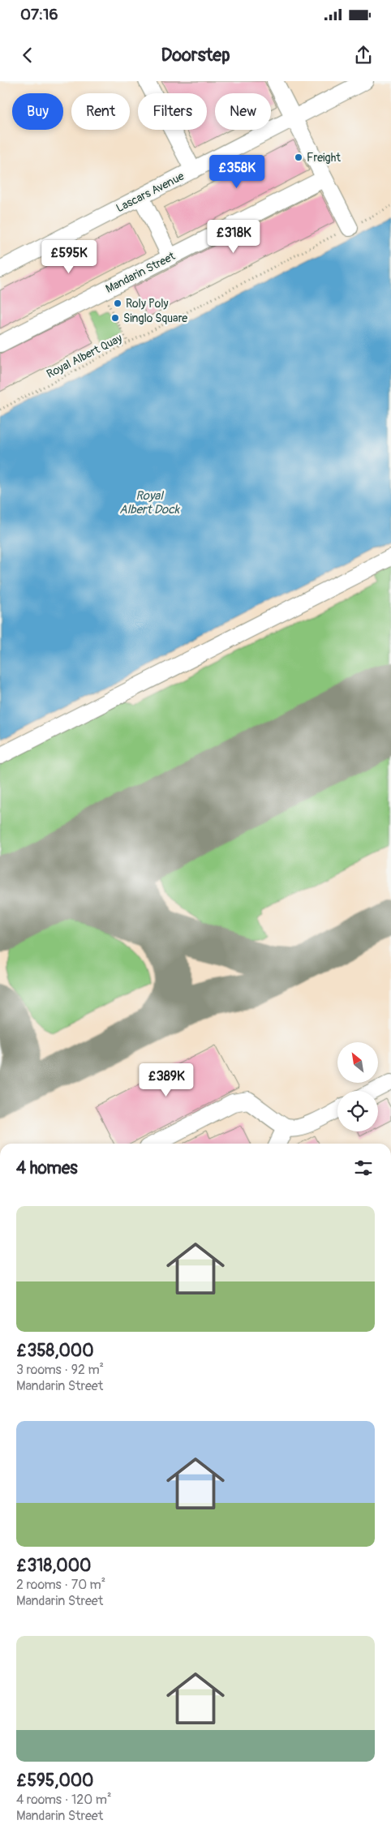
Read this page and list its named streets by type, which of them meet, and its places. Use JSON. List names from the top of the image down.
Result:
{
  "streets": {
    "street": ["Lascars Avenue", "Mandarin Street"],
    "path": ["Royal Albert Quay"]
  },
  "water": ["Royal Albert Dock"],
  "places": ["Freight", "Roly Poly", "Singlo Square"],
  "north": "top left",
  "page": {
    "status": "07:16",
    "header": "Doorstep",
    "chip": [
      "Buy",
      "Rent",
      "Filters",
      "New"
    ],
    "price": [
      "£358K",
      "£318K",
      "£595K",
      "£389K"
    ],
    "heading": "4 homes",
    "list": [
      {
        "name": "£358,000",
        "note": "3 rooms · 92 m² · Mandarin Street"
      },
      {
        "name": "£318,000",
        "note": "2 rooms · 70 m² · Mandarin Street"
      },
      {
        "name": "£595,000",
        "note": "4 rooms · 120 m² · Mandarin Street"
      }
    ]
  }
}
